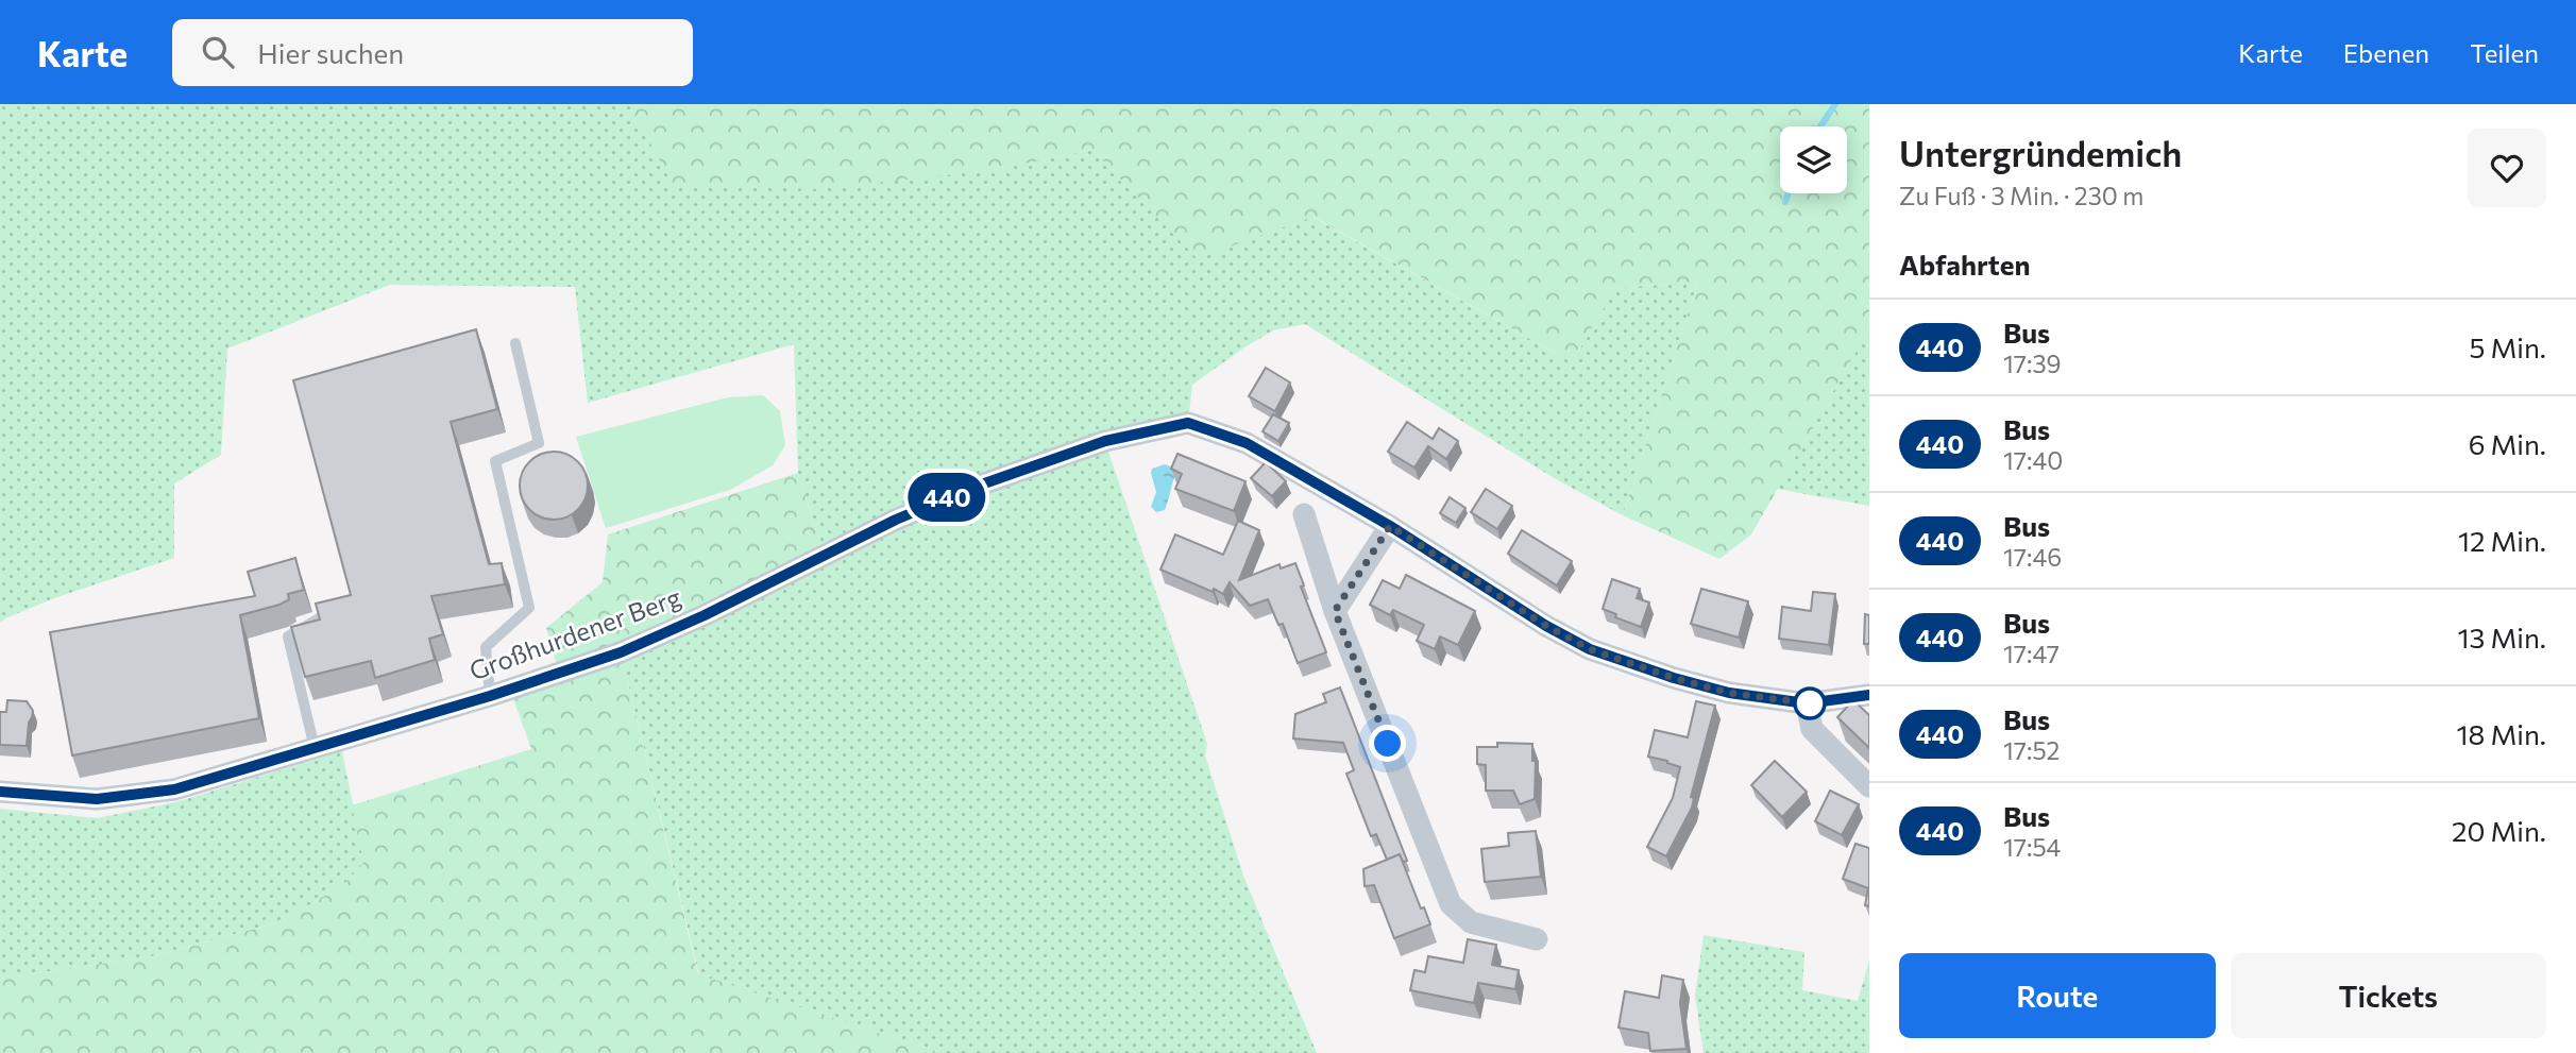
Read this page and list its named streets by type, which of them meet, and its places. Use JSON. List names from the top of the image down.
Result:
{
  "streets": {
    "street": ["Großhurdener Berg"]
  },
  "lines": ["bus line 440"],
  "page": {
    "header": "Karte",
    "search": "Hier suchen",
    "nav": ["Karte", "Ebenen", "Teilen"],
    "on_map": "440",
    "heading": [
      ["Untergründemich", "Zu Fuß · 3 Min. · 230 m"],
      "Abfahrten"
    ],
    "list": [
      {
        "mark": "440",
        "name": "Bus",
        "note": "17:39",
        "value": "5 Min."
      },
      {
        "mark": "440",
        "name": "Bus",
        "note": "17:40",
        "value": "6 Min."
      },
      {
        "mark": "440",
        "name": "Bus",
        "note": "17:46",
        "value": "12 Min."
      },
      {
        "mark": "440",
        "name": "Bus",
        "note": "17:47",
        "value": "13 Min."
      },
      {
        "mark": "440",
        "name": "Bus",
        "note": "17:52",
        "value": "18 Min."
      },
      {
        "mark": "440",
        "name": "Bus",
        "note": "17:54",
        "value": "20 Min."
      }
    ],
    "buttons": ["Route", "Tickets"]
  }
}
